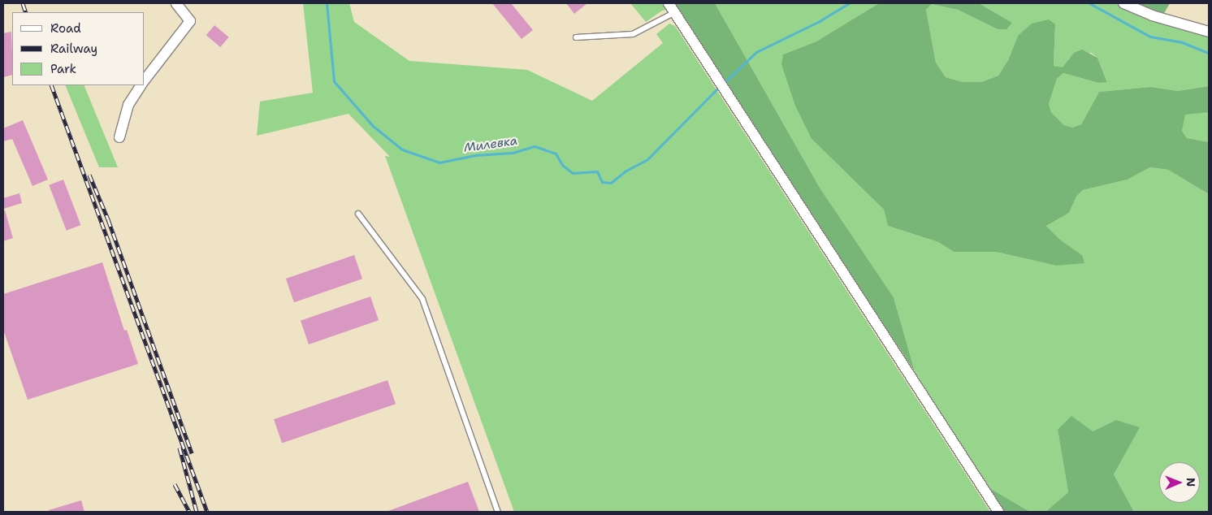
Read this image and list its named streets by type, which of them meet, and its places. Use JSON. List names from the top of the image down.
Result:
{
  "water": ["Милевка"],
  "legend": ["Road", "Railway", "Park"],
  "north": "right"
}
